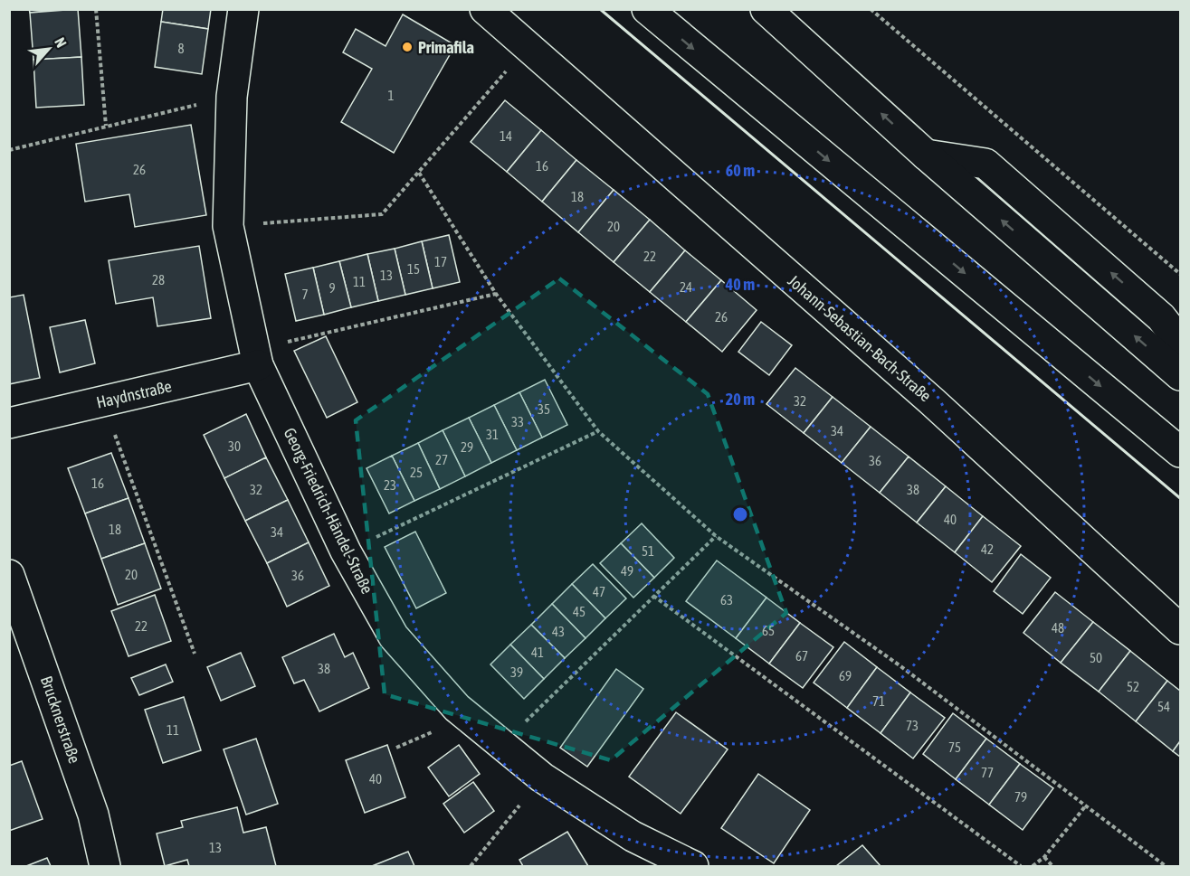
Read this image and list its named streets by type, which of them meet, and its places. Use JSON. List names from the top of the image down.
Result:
{
  "streets": {
    "street": [
      "Johann-Sebastian-Bach-Straße",
      "Haydnstraße",
      "Georg-Friedrich-Händel-Straße",
      "Brucknerstraße"
    ]
  },
  "crossings": [
    ["Haydnstraße", "Georg-Friedrich-Händel-Straße"]
  ],
  "places": ["Primafila"],
  "house_numbers": [
    "8",
    "1",
    "14",
    "16",
    "26",
    "18",
    "20",
    "22",
    "17",
    "15",
    "13",
    "28",
    "11",
    "24",
    "9",
    "7",
    "26",
    "32",
    "35",
    "33",
    "34",
    "31",
    "30",
    "29",
    "27",
    "36",
    "25",
    "16",
    "23",
    "32",
    "38",
    "40",
    "18",
    "34",
    "42",
    "51",
    "49",
    "20",
    "36",
    "47",
    "63",
    "45",
    "22",
    "48",
    "65",
    "43",
    "41",
    "67",
    "50",
    "38",
    "39",
    "69",
    "52",
    "71",
    "54",
    "73",
    "11",
    "75",
    "77",
    "40",
    "79",
    "13"
  ],
  "north": "top right",
  "rings": ["60 m", "40 m", "20 m"]
}
